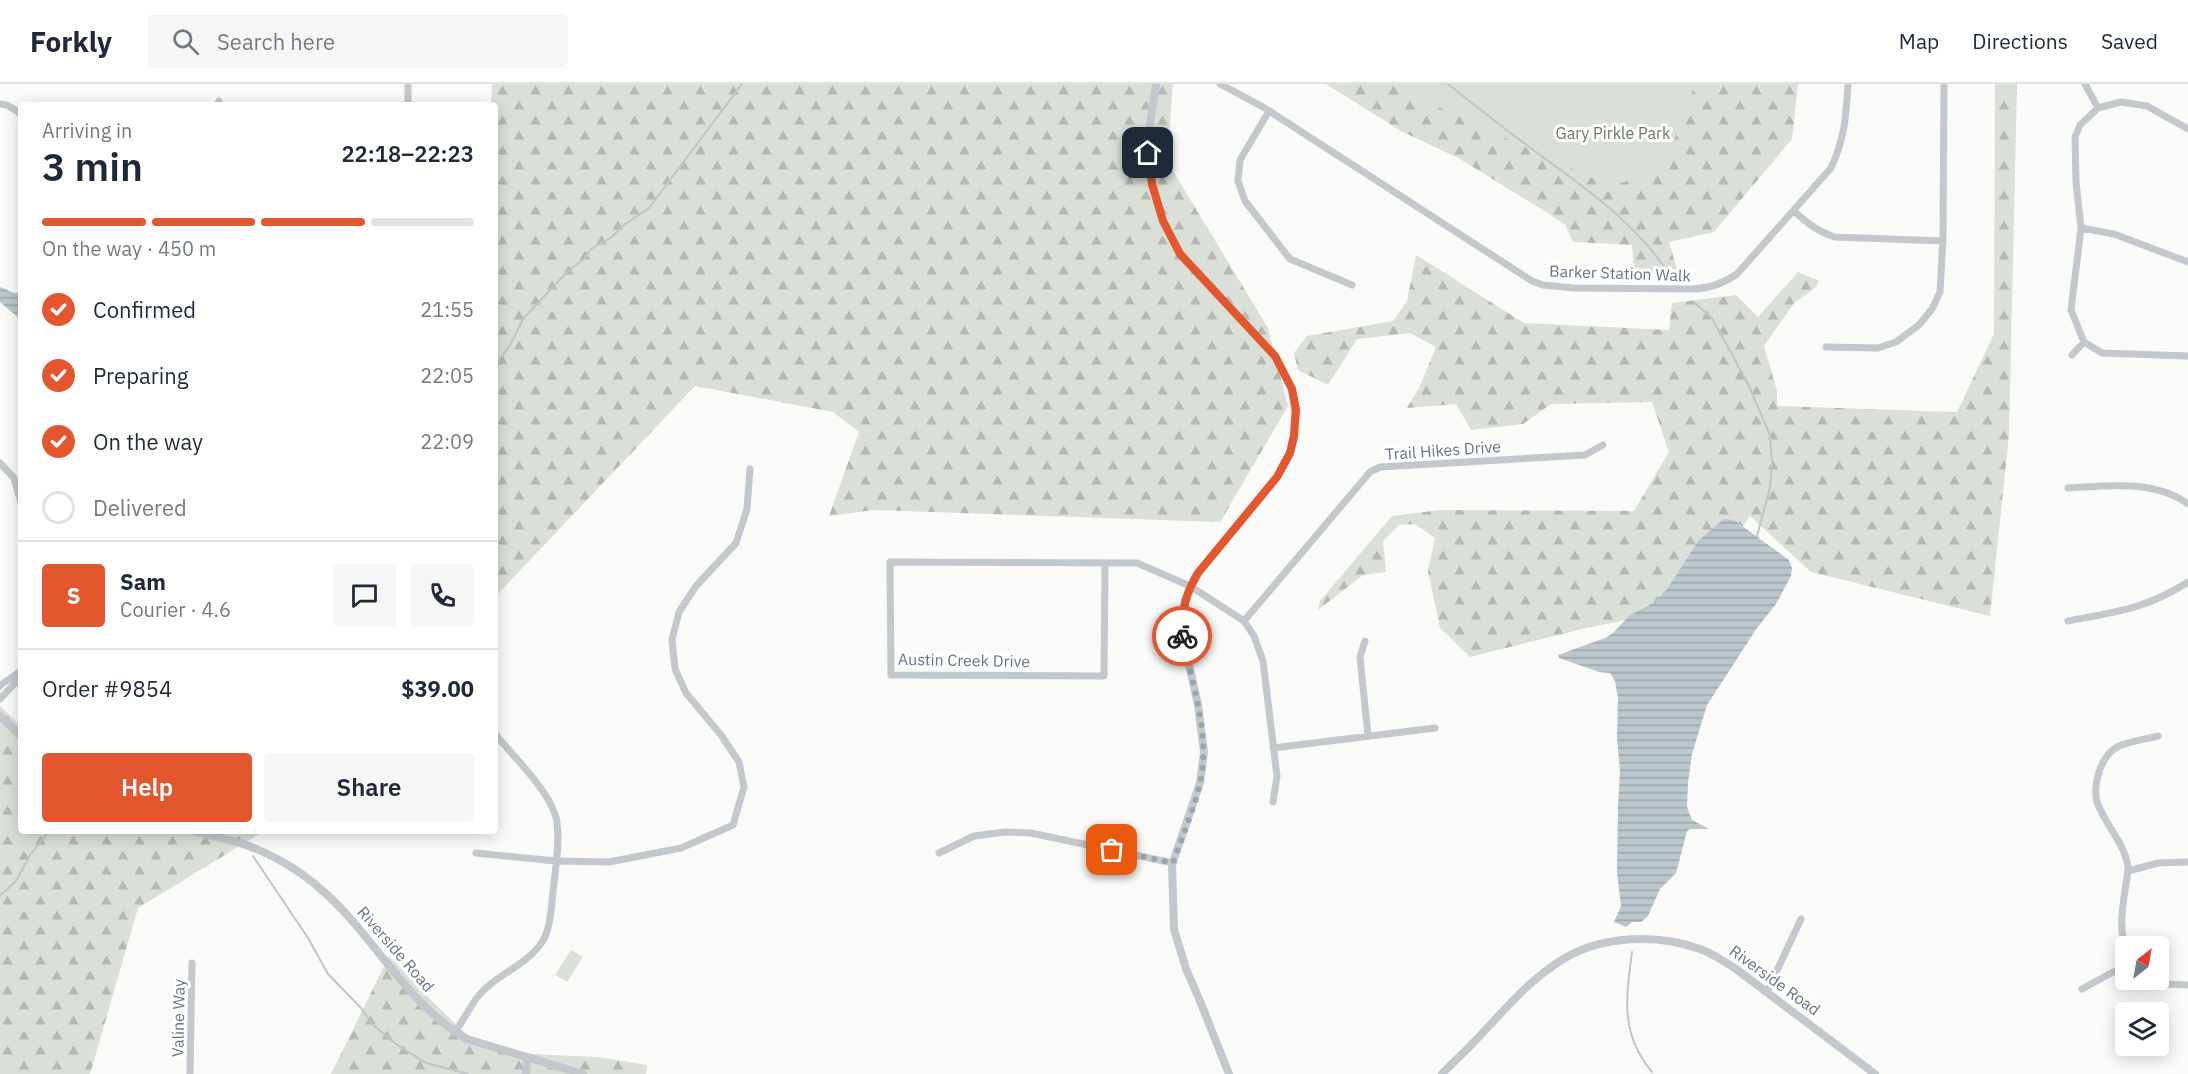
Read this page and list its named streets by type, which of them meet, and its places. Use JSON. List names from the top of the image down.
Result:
{
  "streets": {
    "street": [
      "Barker Station Walk",
      "Trail Hikes Drive",
      "Austin Creek Drive",
      "Riverside Road",
      "Valine Way"
    ]
  },
  "crossings": [
    ["Trail Hikes Drive", "Austin Creek Drive"]
  ],
  "parks": ["Gary Pirkle Park"],
  "north": "top right",
  "page": {
    "header": "Forkly",
    "search": "Search here",
    "nav": ["Map", "Directions", "Saved"],
    "heading": ["3 min", "Arriving in", "22:18–22:23"],
    "panel": [
      "Sam",
      "Courier · 4.6",
      "Order #9854",
      "$39.00"
    ],
    "bar": "On the way · 450 m",
    "list": [
      ["Confirmed", "21:55"],
      ["Preparing", "22:05"],
      ["On the way", "22:09"],
      "Delivered"
    ],
    "round": "S",
    "buttons": ["Help", "Share"]
  }
}
